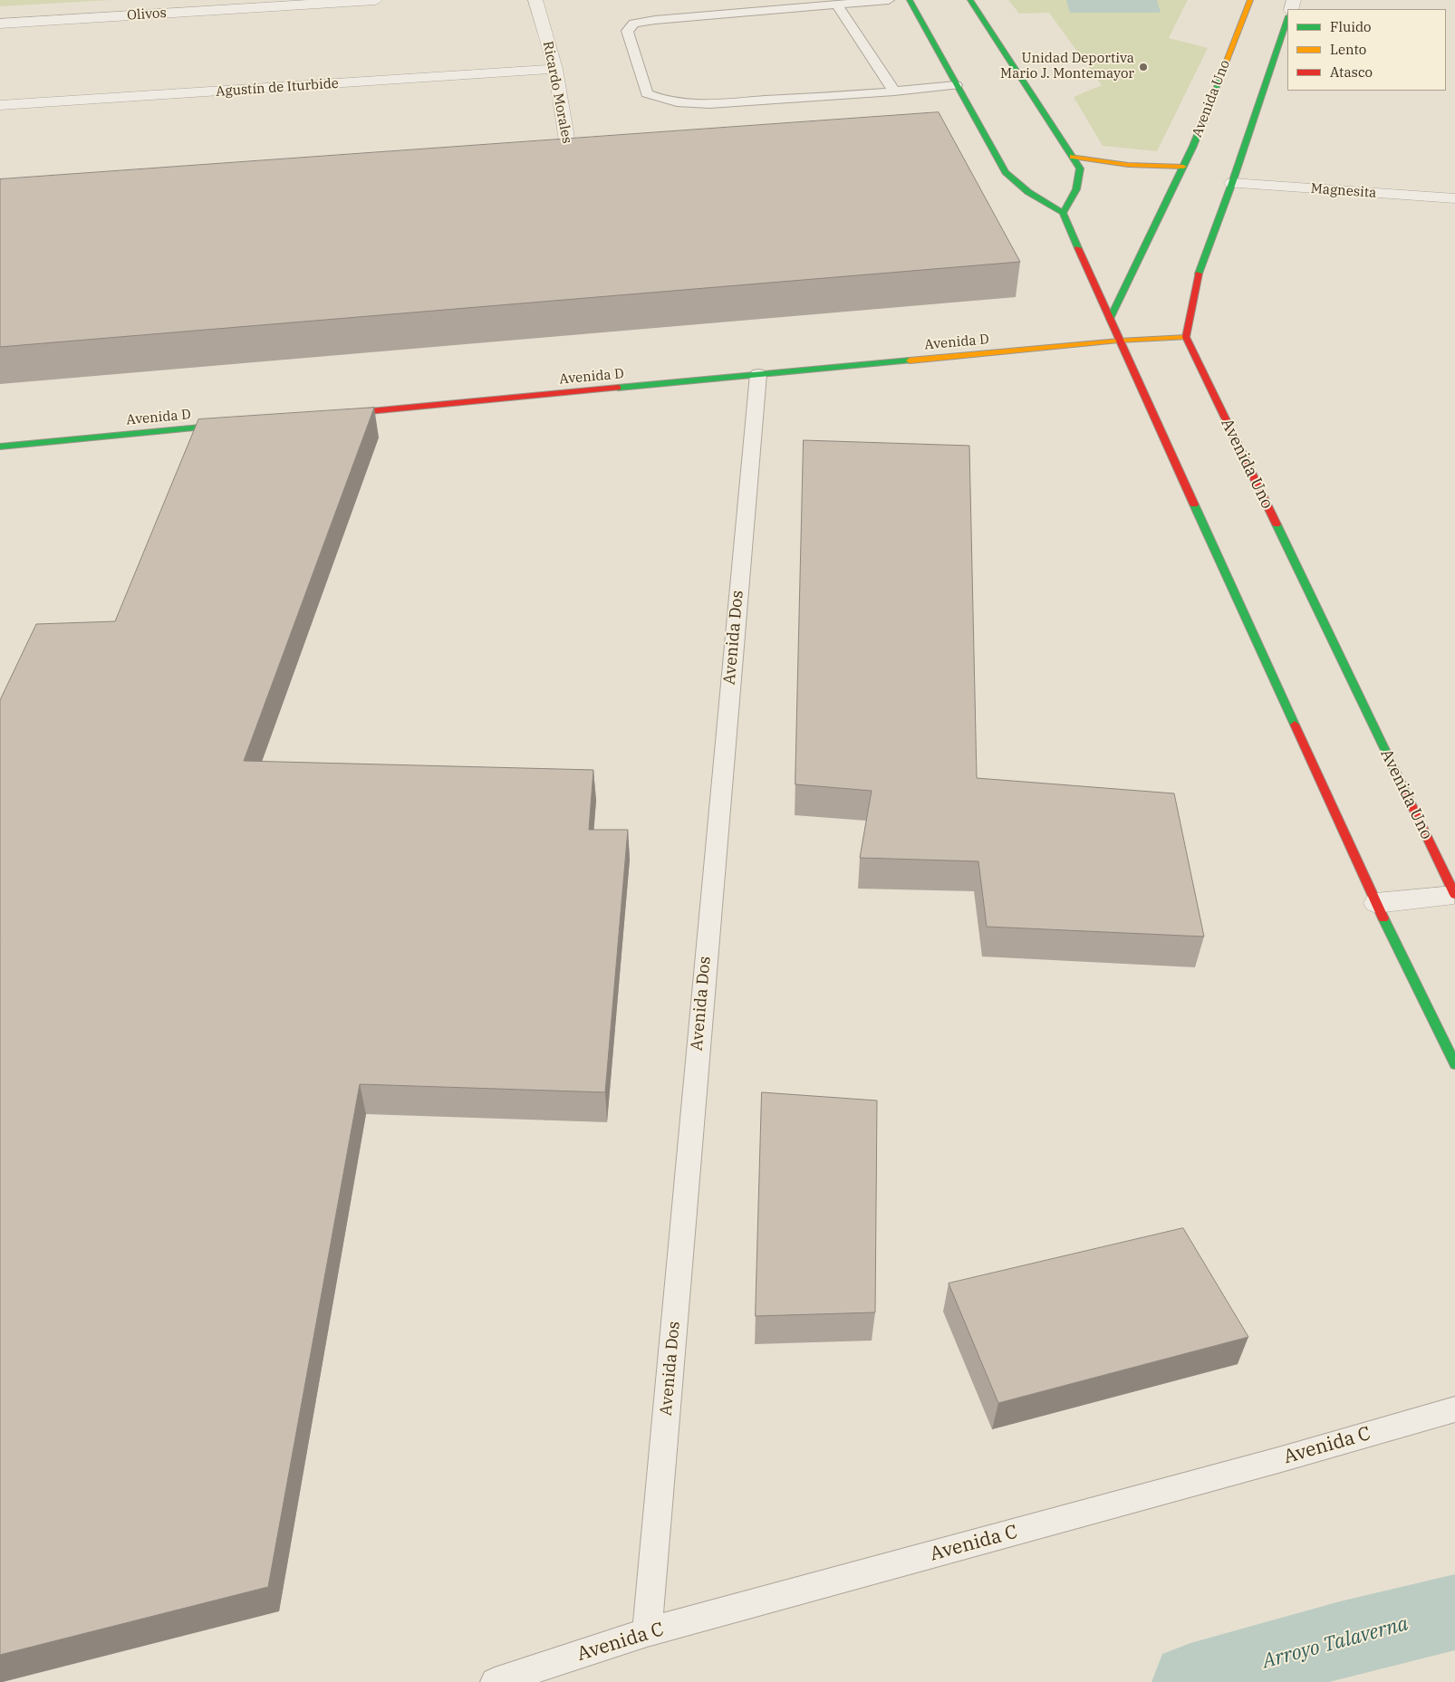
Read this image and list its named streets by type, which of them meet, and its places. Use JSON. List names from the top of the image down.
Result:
{
  "streets": {
    "street": [
      "Olivos",
      "Agustín de Iturbide",
      "Ricardo Morales",
      "Avenida Uno",
      "Magnesita",
      "Avenida D"
    ],
    "lane": ["Avenida Dos", "Avenida C"]
  },
  "crossings": [
    ["Agustín de Iturbide", "Ricardo Morales"],
    ["Avenida Uno", "Avenida D"],
    ["Avenida D", "Avenida Dos"],
    ["Avenida Dos", "Avenida C"]
  ],
  "water": ["Arroyo Talaverna"],
  "places": ["Unidad Deportiva Mario J. Montemayor"],
  "legend": ["Fluido", "Lento", "Atasco"]
}
